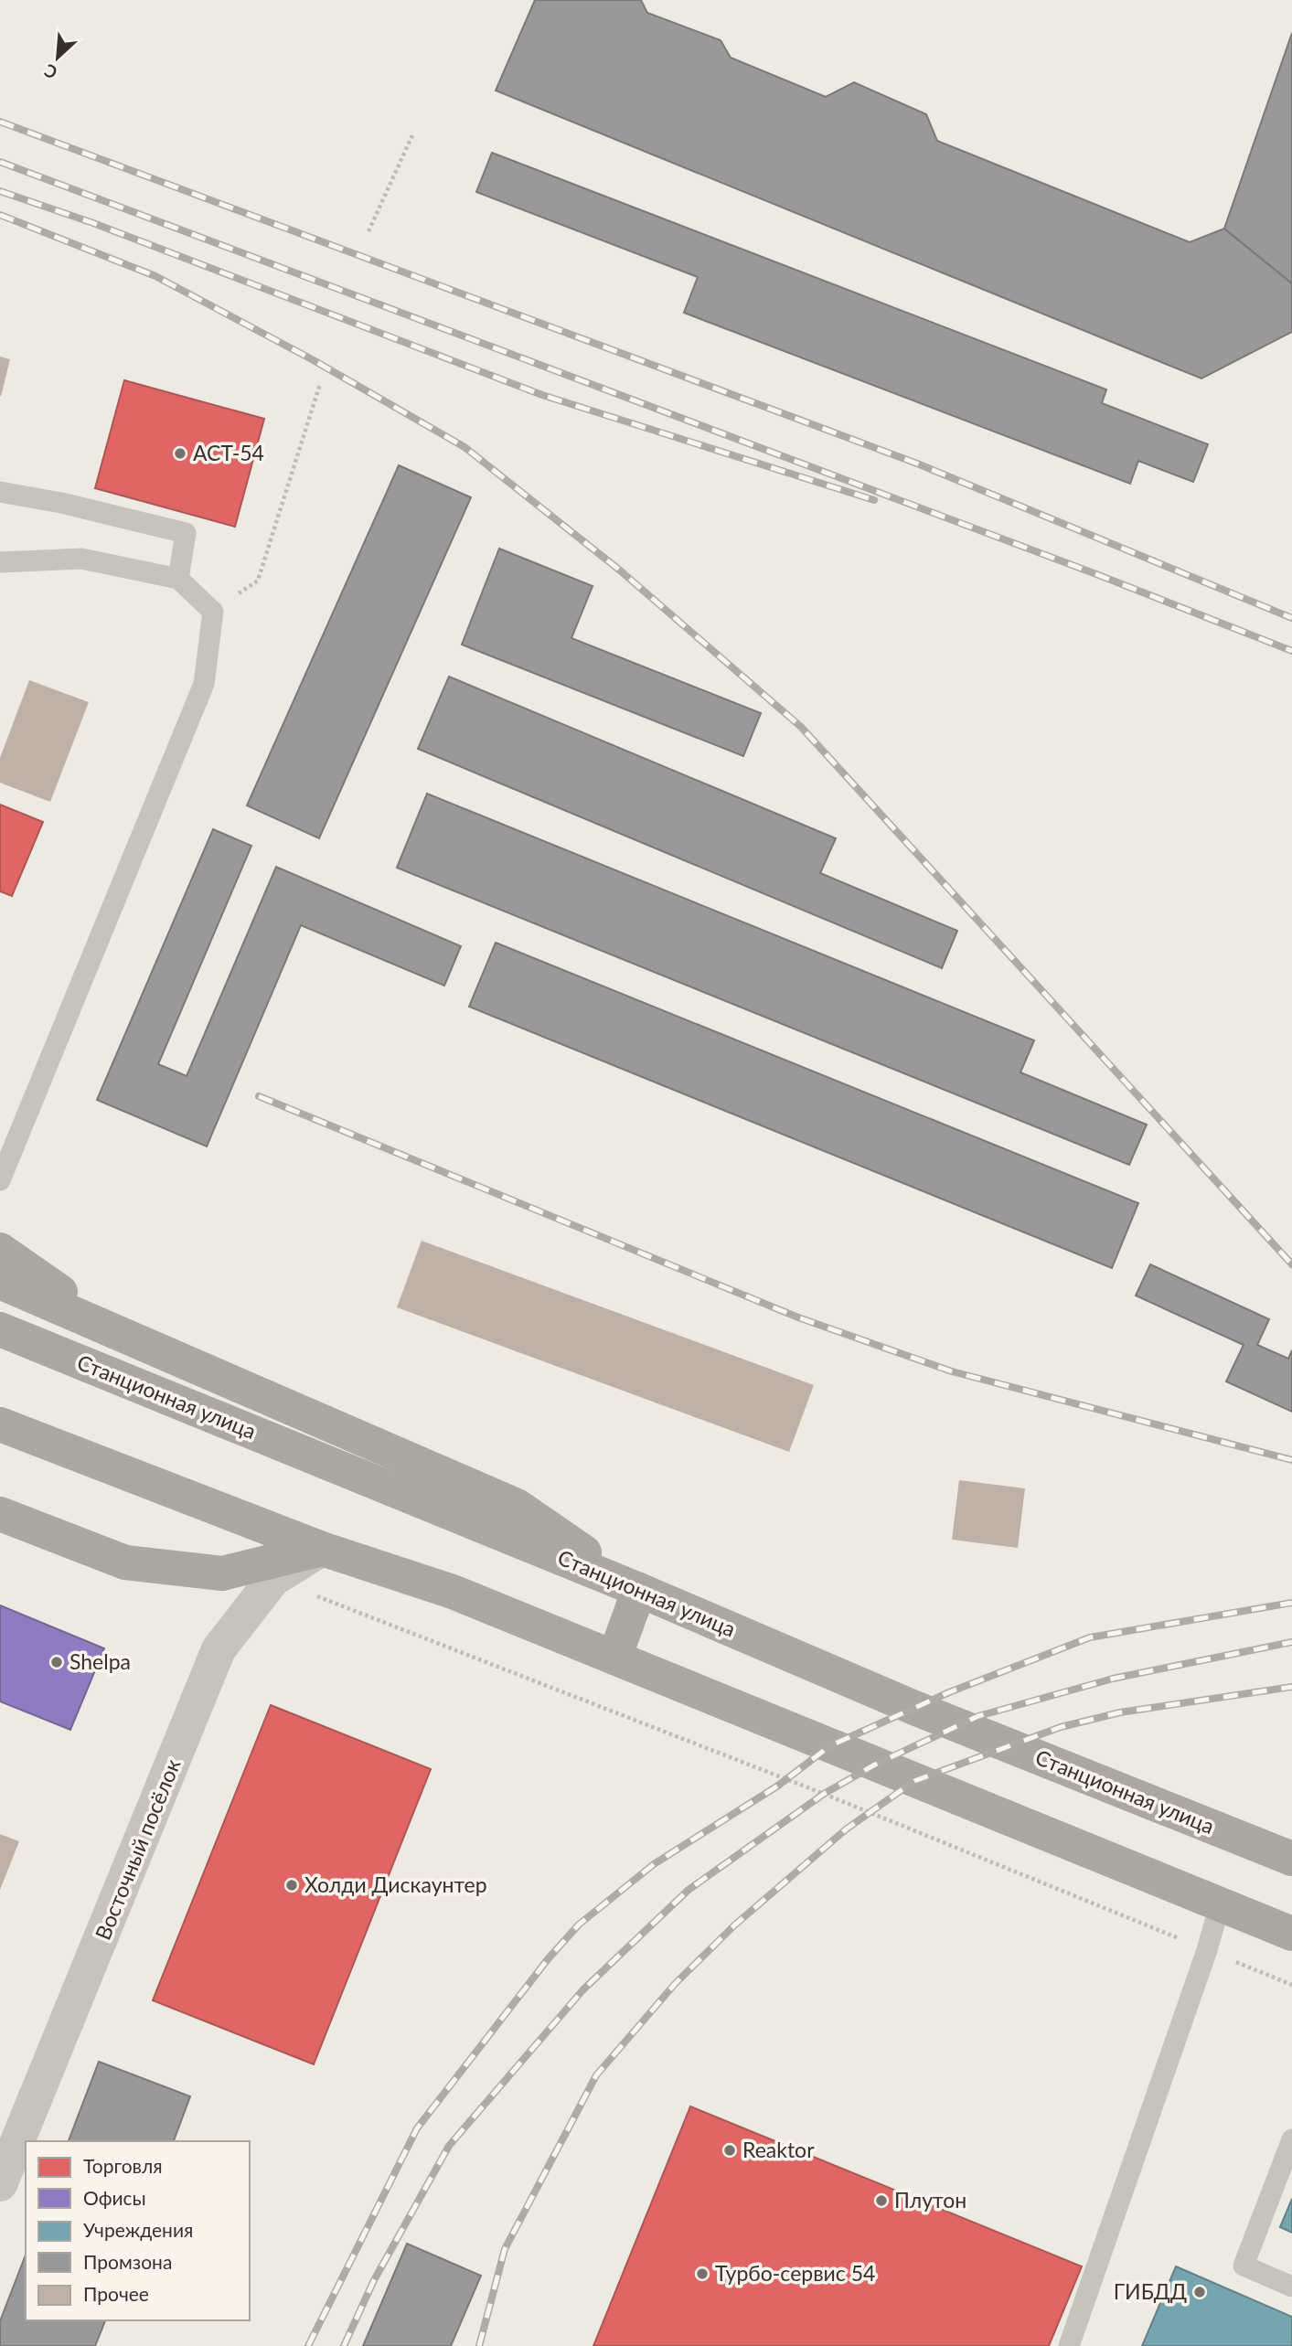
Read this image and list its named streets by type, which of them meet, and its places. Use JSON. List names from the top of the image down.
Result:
{
  "streets": {
    "main road": ["Станционная улица"],
    "street": ["Восточный посёлок"]
  },
  "places": [
    "АСТ-54",
    "Shelpa",
    "Холди Дискаунтер",
    "Reaktor",
    "Плутон",
    "Турбо-сервис 54",
    "ГИБДД"
  ],
  "legend": [
    "Торговля",
    "Офисы",
    "Учреждения",
    "Промзона",
    "Прочее"
  ],
  "north": "bottom left"
}
